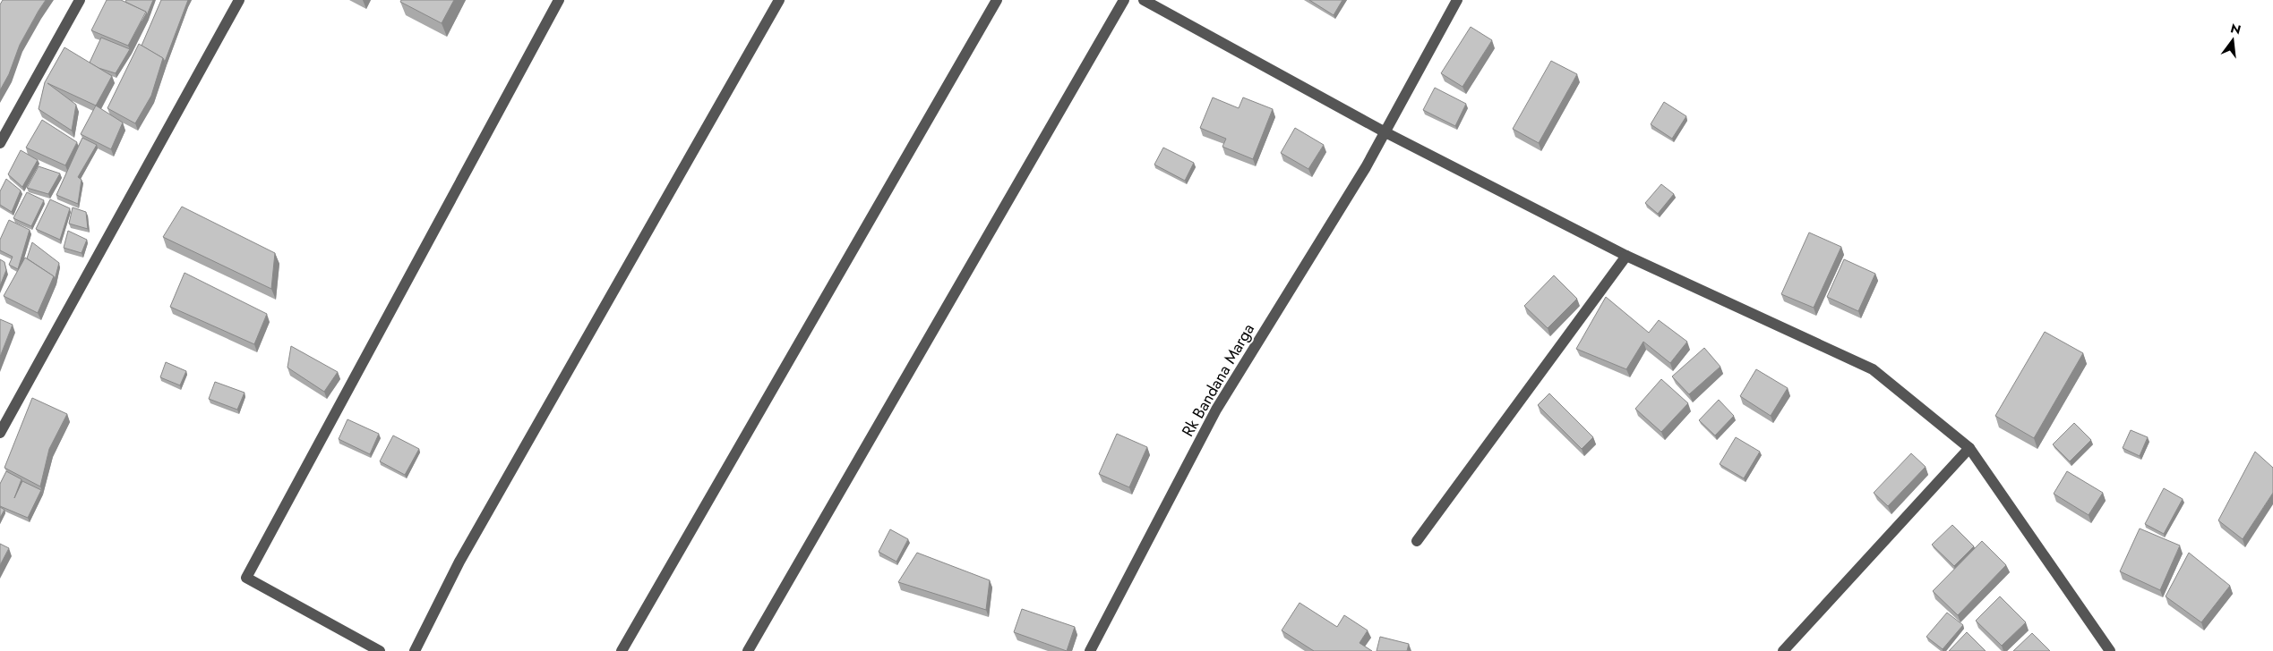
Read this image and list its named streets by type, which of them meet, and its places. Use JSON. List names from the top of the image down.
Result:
{
  "streets": {
    "street": ["Rk Bandana Marga"]
  },
  "north": "top"
}
